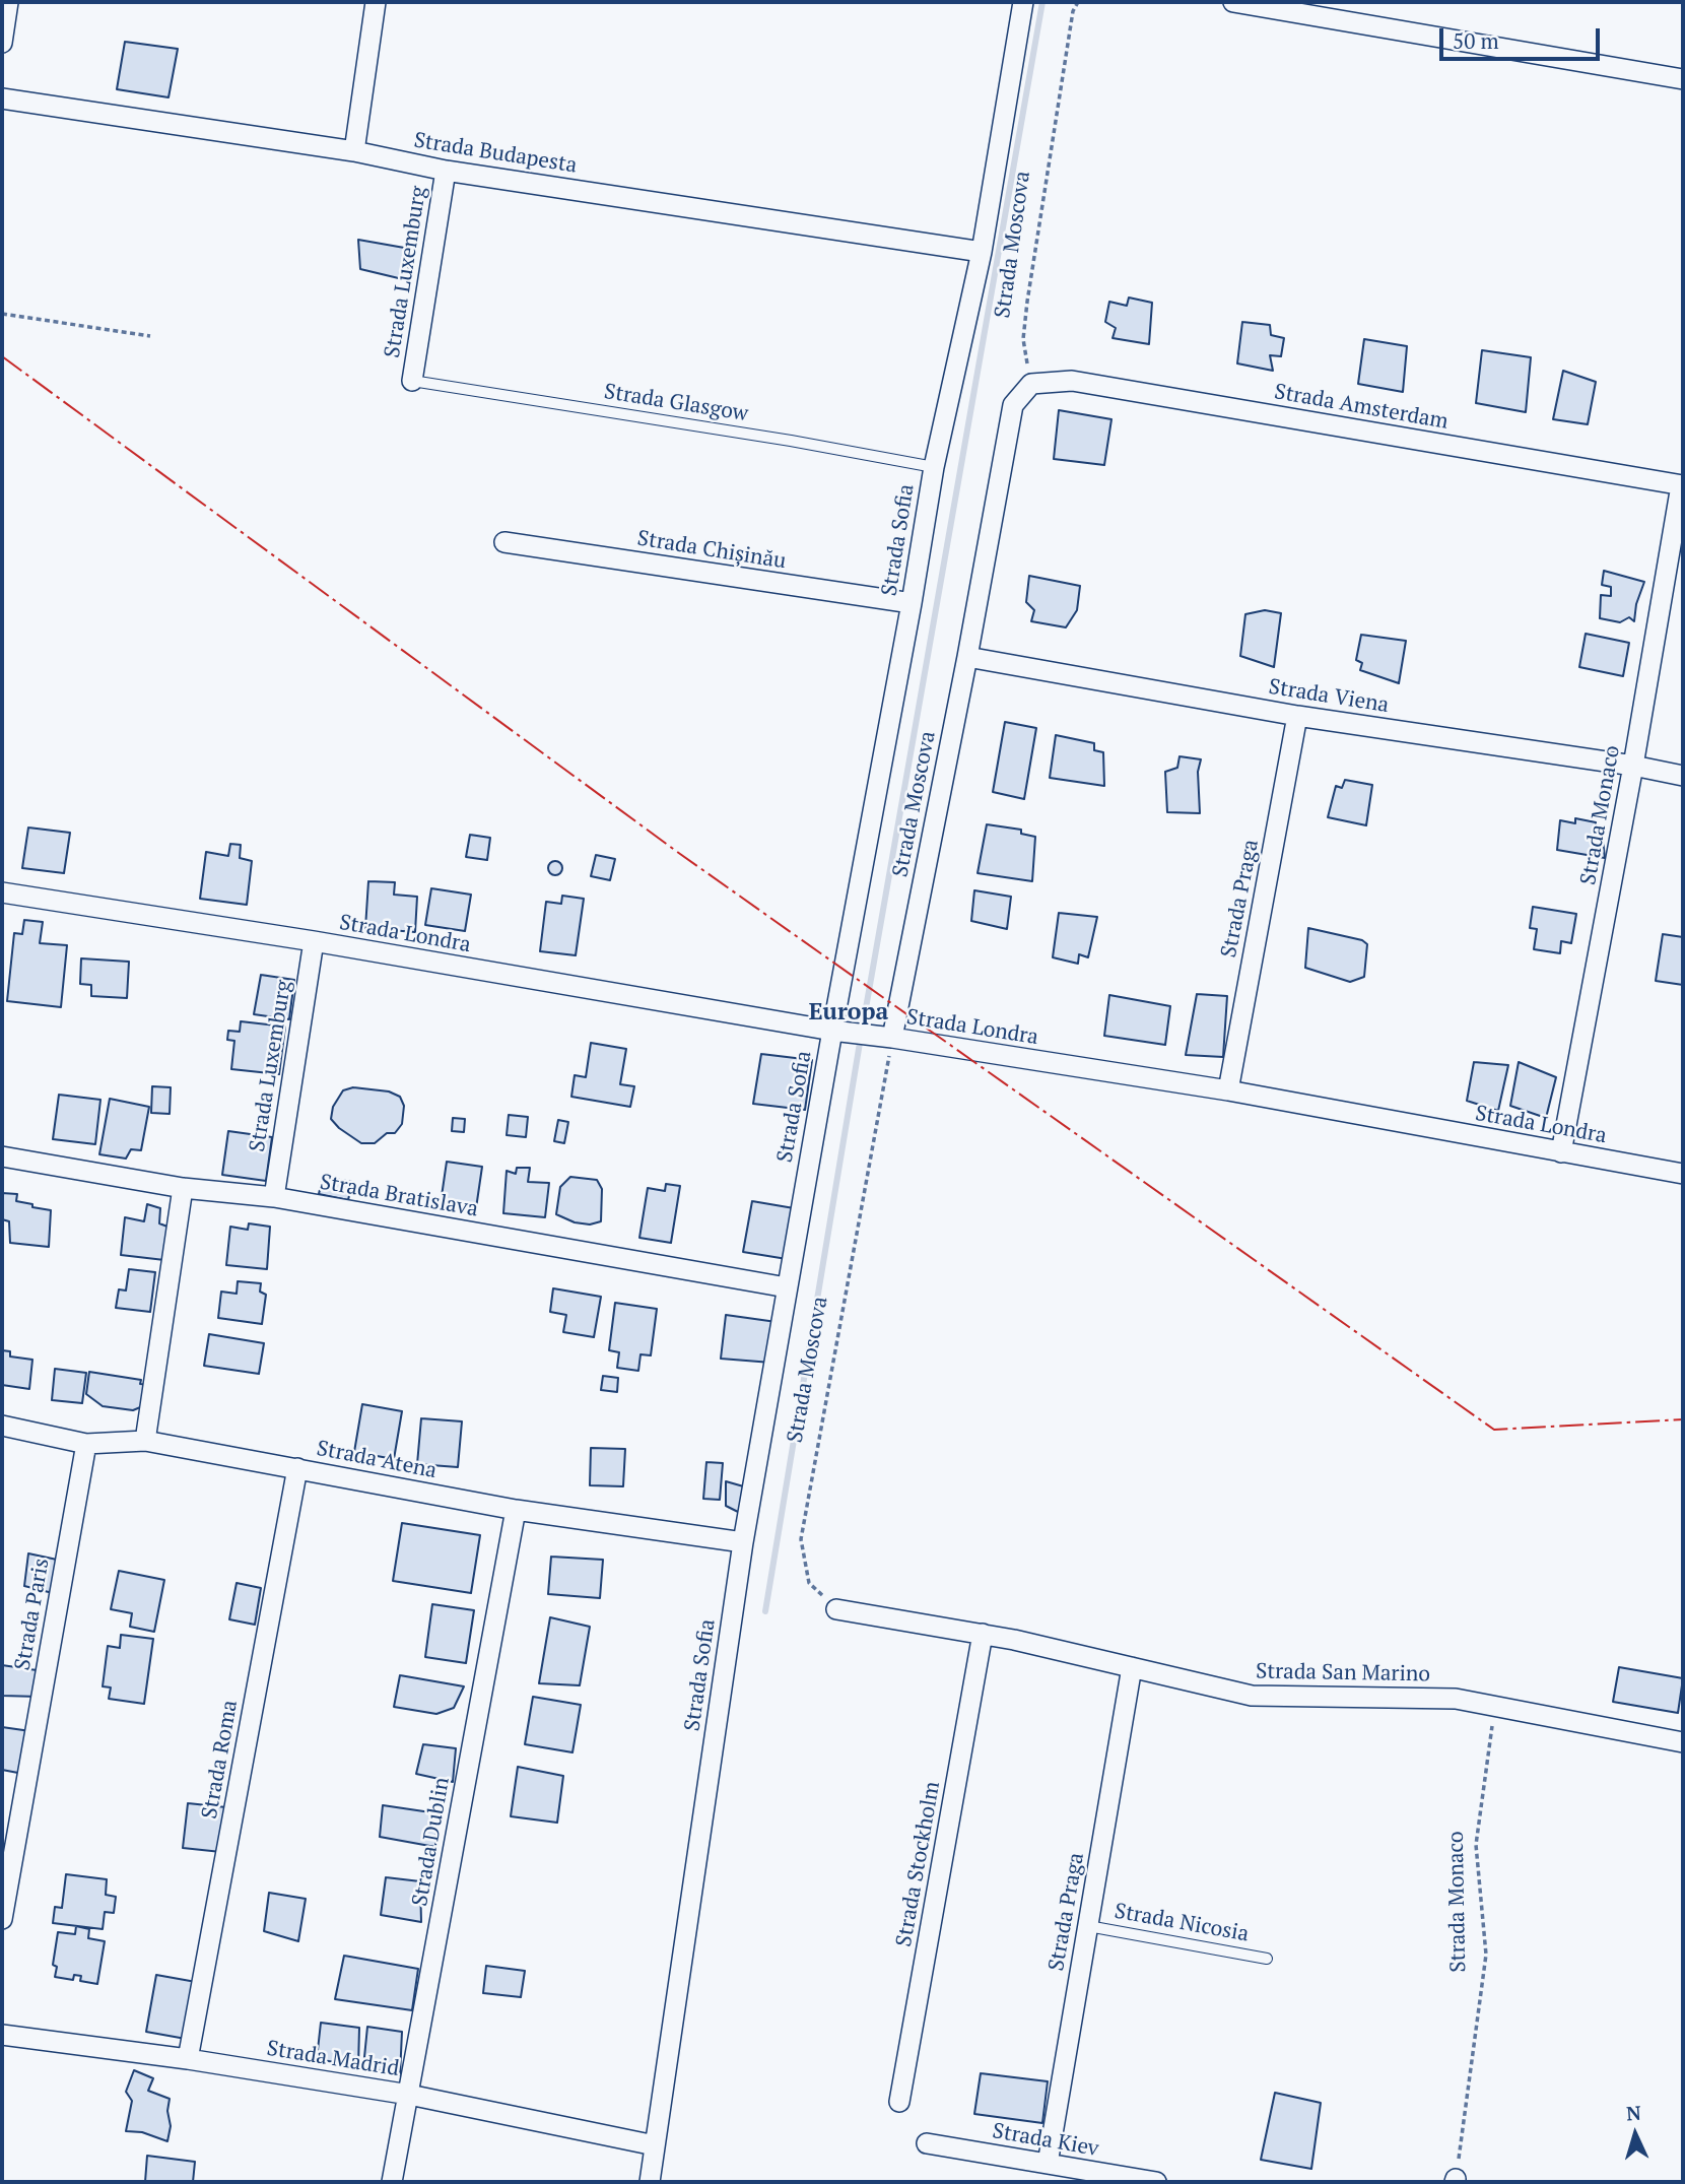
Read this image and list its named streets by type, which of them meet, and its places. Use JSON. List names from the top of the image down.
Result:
{
  "streets": {
    "street": [
      "Strada Budapesta",
      "Strada Moscova",
      "Strada Luxemburg",
      "Strada Amsterdam",
      "Strada Sofia",
      "Strada Chișinău",
      "Strada Viena",
      "Strada Monaco",
      "Strada Praga",
      "Strada Londra",
      "Strada Bratislava",
      "Strada Atena",
      "Strada Paris",
      "Strada San Marino",
      "Strada Roma",
      "Strada Dublin",
      "Strada Stockholm",
      "Strada Madrid",
      "Strada Kiev"
    ],
    "lane": ["Strada Glasgow", "Strada Nicosia"]
  },
  "crossings": [
    ["Strada Budapesta", "Strada Luxemburg"],
    ["Strada Budapesta", "Strada Sofia"],
    ["Strada Moscova", "Strada Amsterdam"],
    ["Strada Moscova", "Strada Viena"],
    ["Strada Moscova", "Strada Londra"],
    ["Strada Moscova", "Strada San Marino"],
    ["Strada Luxemburg", "Strada Glasgow"],
    ["Strada Luxemburg", "Strada Londra"],
    ["Strada Luxemburg", "Strada Bratislava"],
    ["Strada Glasgow", "Strada Sofia"],
    ["Strada Amsterdam", "Strada Monaco"],
    ["Strada Sofia", "Strada Chișinău"],
    ["Strada Sofia", "Strada Londra"],
    ["Strada Sofia", "Strada Bratislava"],
    ["Strada Sofia", "Strada Atena"],
    ["Strada Sofia", "Strada Madrid"],
    ["Strada Viena", "Strada Monaco"],
    ["Strada Viena", "Strada Praga"],
    ["Strada Monaco", "Strada Londra"],
    ["Strada Monaco", "Strada San Marino"],
    ["Strada Praga", "Strada Londra"],
    ["Strada Praga", "Strada San Marino"],
    ["Strada Praga", "Strada Nicosia"],
    ["Strada Praga", "Strada Kiev"],
    ["Strada Atena", "Strada Paris"],
    ["Strada Atena", "Strada Roma"],
    ["Strada Atena", "Strada Dublin"],
    ["Strada San Marino", "Strada Stockholm"],
    ["Strada Roma", "Strada Madrid"],
    ["Strada Dublin", "Strada Madrid"]
  ],
  "districts": ["Europa"],
  "scale_bar": "50 m",
  "north": "top"
}
